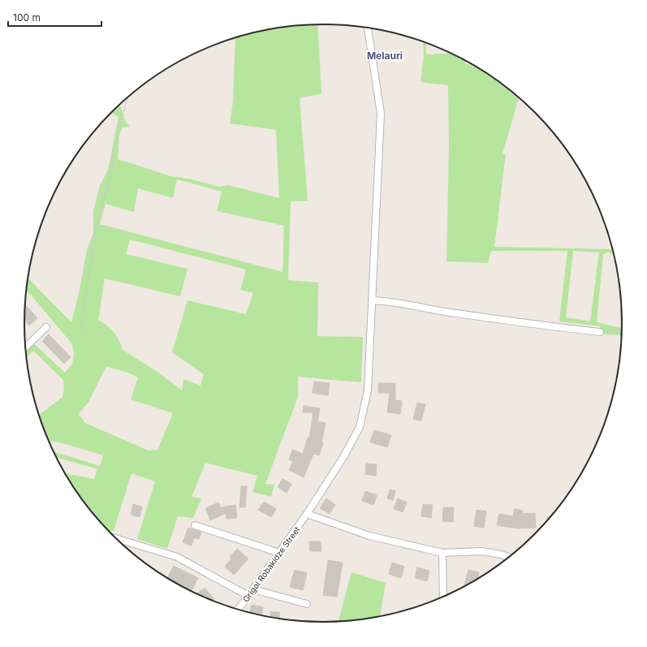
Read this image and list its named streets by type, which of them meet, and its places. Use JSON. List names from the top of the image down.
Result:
{
  "streets": {
    "street": ["Grigol Robakidze Street"]
  },
  "districts": ["Melauri"],
  "scale_bar": "100 m"
}
